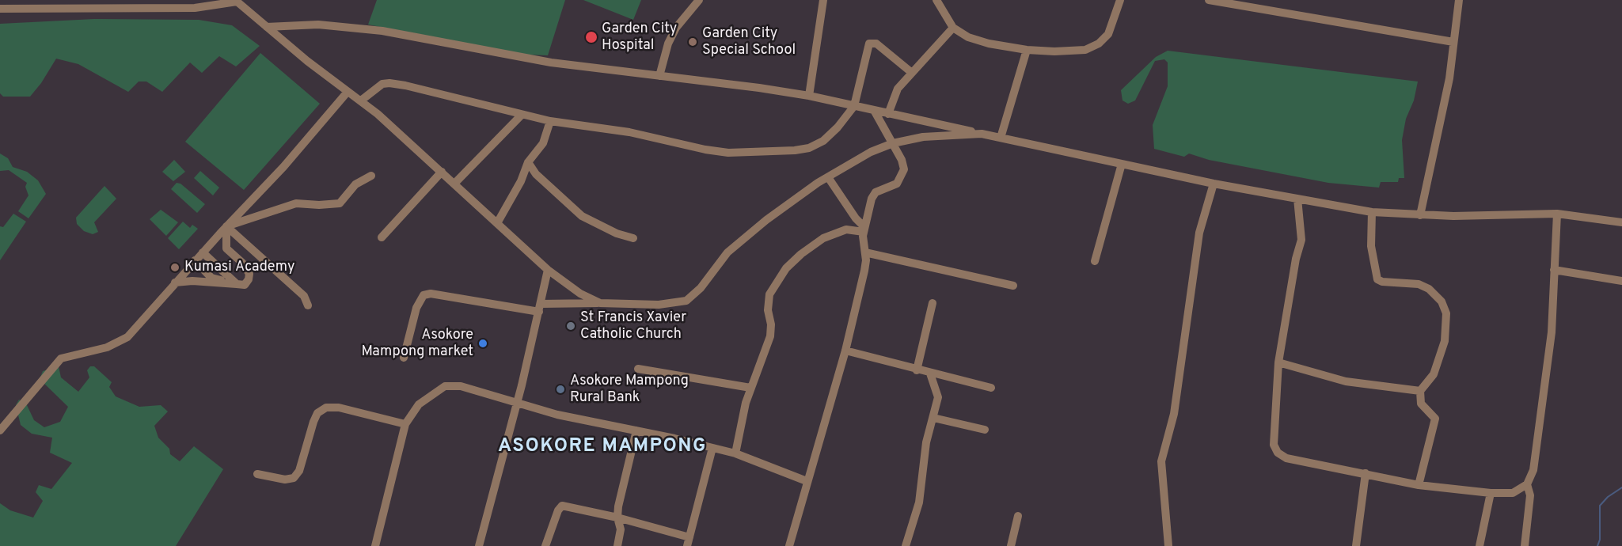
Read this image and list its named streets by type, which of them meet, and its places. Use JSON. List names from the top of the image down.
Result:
{
  "districts": ["ASOKORE MAMPONG"],
  "places": [
    "Garden City Hospital",
    "Garden City Special School",
    "Kumasi Academy",
    "St Francis Xavier Catholic Church",
    "Asokore Mampong market",
    "Asokore Mampong Rural Bank"
  ]
}
